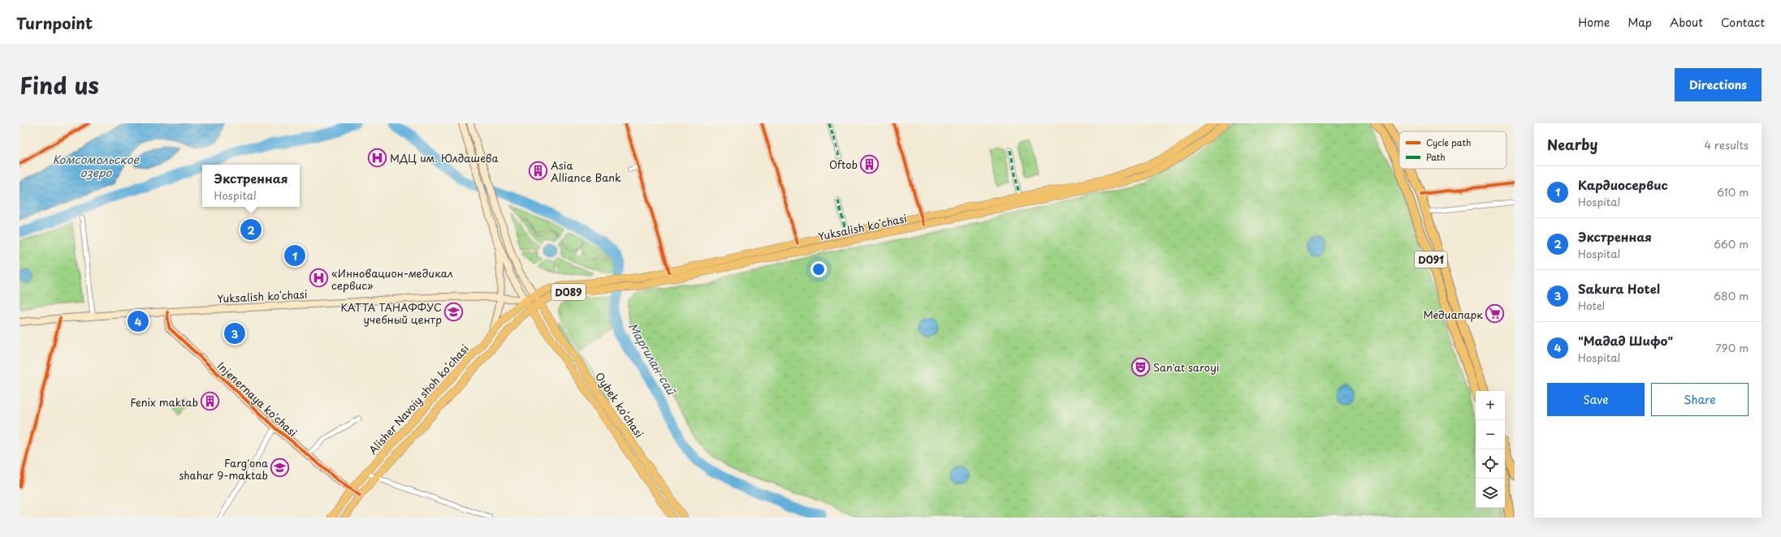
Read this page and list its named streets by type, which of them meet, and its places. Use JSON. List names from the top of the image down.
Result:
{
  "streets": {
    "highway": ["D091"],
    "main road": [
      "Yuksalish koʻchasi",
      "D089",
      "Injenernaya ko'chasi",
      "Alisher Navoiy shoh koʻchasi",
      "Oybek ko‘chasi"
    ]
  },
  "crossings": [
    ["Yuksalish koʻchasi", "Injenernaya ko'chasi"],
    ["Yuksalish koʻchasi", "Alisher Navoiy shoh koʻchasi"],
    ["Yuksalish koʻchasi", "Oybek ko‘chasi"],
    ["Injenernaya ko'chasi", "Alisher Navoiy shoh koʻchasi"],
    ["Alisher Navoiy shoh koʻchasi", "Oybek ko‘chasi"]
  ],
  "water": ["Комсомольское озеро", "Маргилан-сай"],
  "places": {
    "hospital": ["МДЦ им. Юлдашева", "«Инновацион-медикал сервис»"],
    "building": ["Oftob", "Asia Alliance Bank", "Fenix maktab"],
    "school or university": ["КАТТА ТАНАФФУС учебный центр", "Farg'ona shahar 9-maktab"],
    "supermarket": ["Медиапарк"],
    "theatre": ["San'at saroyi"]
  },
  "legend": ["Cycle path", "Path"],
  "page": {
    "header": "Turnpoint",
    "nav": [
      "Home",
      "Map",
      "About",
      "Contact"
    ],
    "title": "Find us",
    "buttons": [
      "Directions",
      ["Save", "Share"]
    ],
    "heading": ["Nearby", "4 results"],
    "popup": ["Экстренная", "Hospital"],
    "list": [
      {
        "mark": "1",
        "name": "Кардиосервис",
        "note": "Hospital",
        "value": "610 m"
      },
      {
        "mark": "2",
        "name": "Экстренная",
        "note": "Hospital",
        "value": "660 m"
      },
      {
        "mark": "3",
        "name": "Sakura Hotel",
        "note": "Hotel",
        "value": "680 m"
      },
      {
        "mark": "4",
        "name": "\"Мадад Шифо\"",
        "note": "Hospital",
        "value": "790 m"
      }
    ],
    "pins": [
      "2",
      "1",
      "4",
      "3"
    ],
    "map_buttons": ["+", "−"]
  }
}
